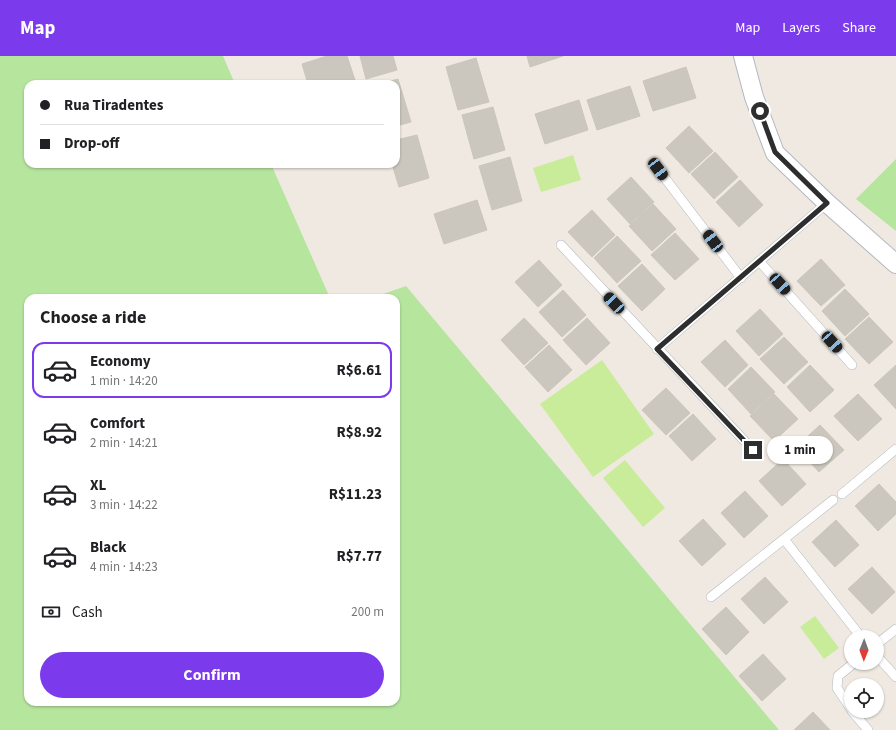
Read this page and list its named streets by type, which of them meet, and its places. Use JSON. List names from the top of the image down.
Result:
{
  "north": "bottom",
  "page": {
    "header": "Map",
    "nav": ["Map", "Layers", "Share"],
    "banner": ["Rua Tiradentes", "Drop-off"],
    "heading": "Choose a ride",
    "list": [
      {
        "name": "Economy",
        "note": "1 min · 14:20",
        "value": "R$6.61"
      },
      {
        "name": "Comfort",
        "note": "2 min · 14:21",
        "value": "R$8.92"
      },
      {
        "name": "XL",
        "note": "3 min · 14:22",
        "value": "R$11.23"
      },
      {
        "name": "Black",
        "note": "4 min · 14:23",
        "value": "R$7.77"
      }
    ],
    "bubble": "1 min",
    "pay": ["Cash", "200 m"],
    "buttons": "Confirm"
  }
}
